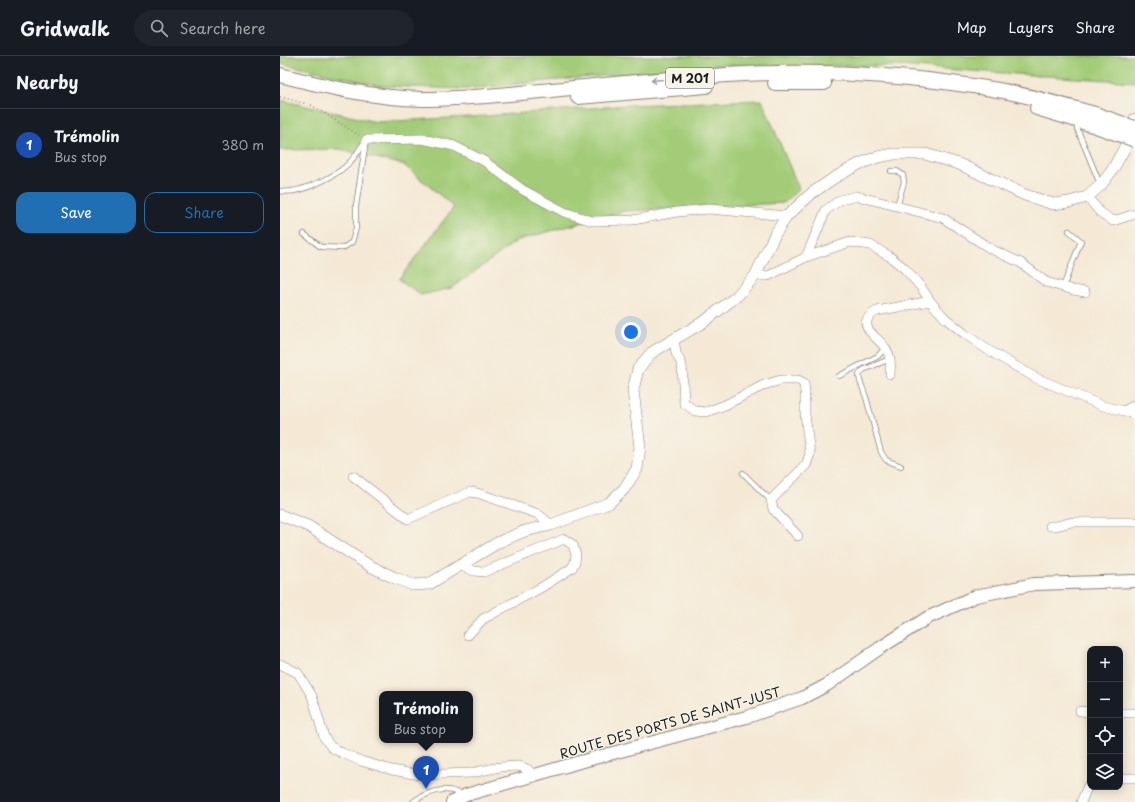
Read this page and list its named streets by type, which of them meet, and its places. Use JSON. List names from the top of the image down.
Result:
{
  "streets": {
    "highway": ["M 201"],
    "main road": ["ROUTE DES PORTS DE SAINT-JUST"]
  },
  "page": {
    "header": "Gridwalk",
    "search": "Search here",
    "nav": ["Map", "Layers", "Share"],
    "heading": "Nearby",
    "list": [
      {
        "mark": "1",
        "name": "Trémolin",
        "note": "Bus stop",
        "value": "380 m"
      }
    ],
    "buttons": ["Save", "Share"],
    "map_buttons": ["+", "−"],
    "popup": ["Trémolin", "Bus stop"],
    "pins": "1"
  }
}
